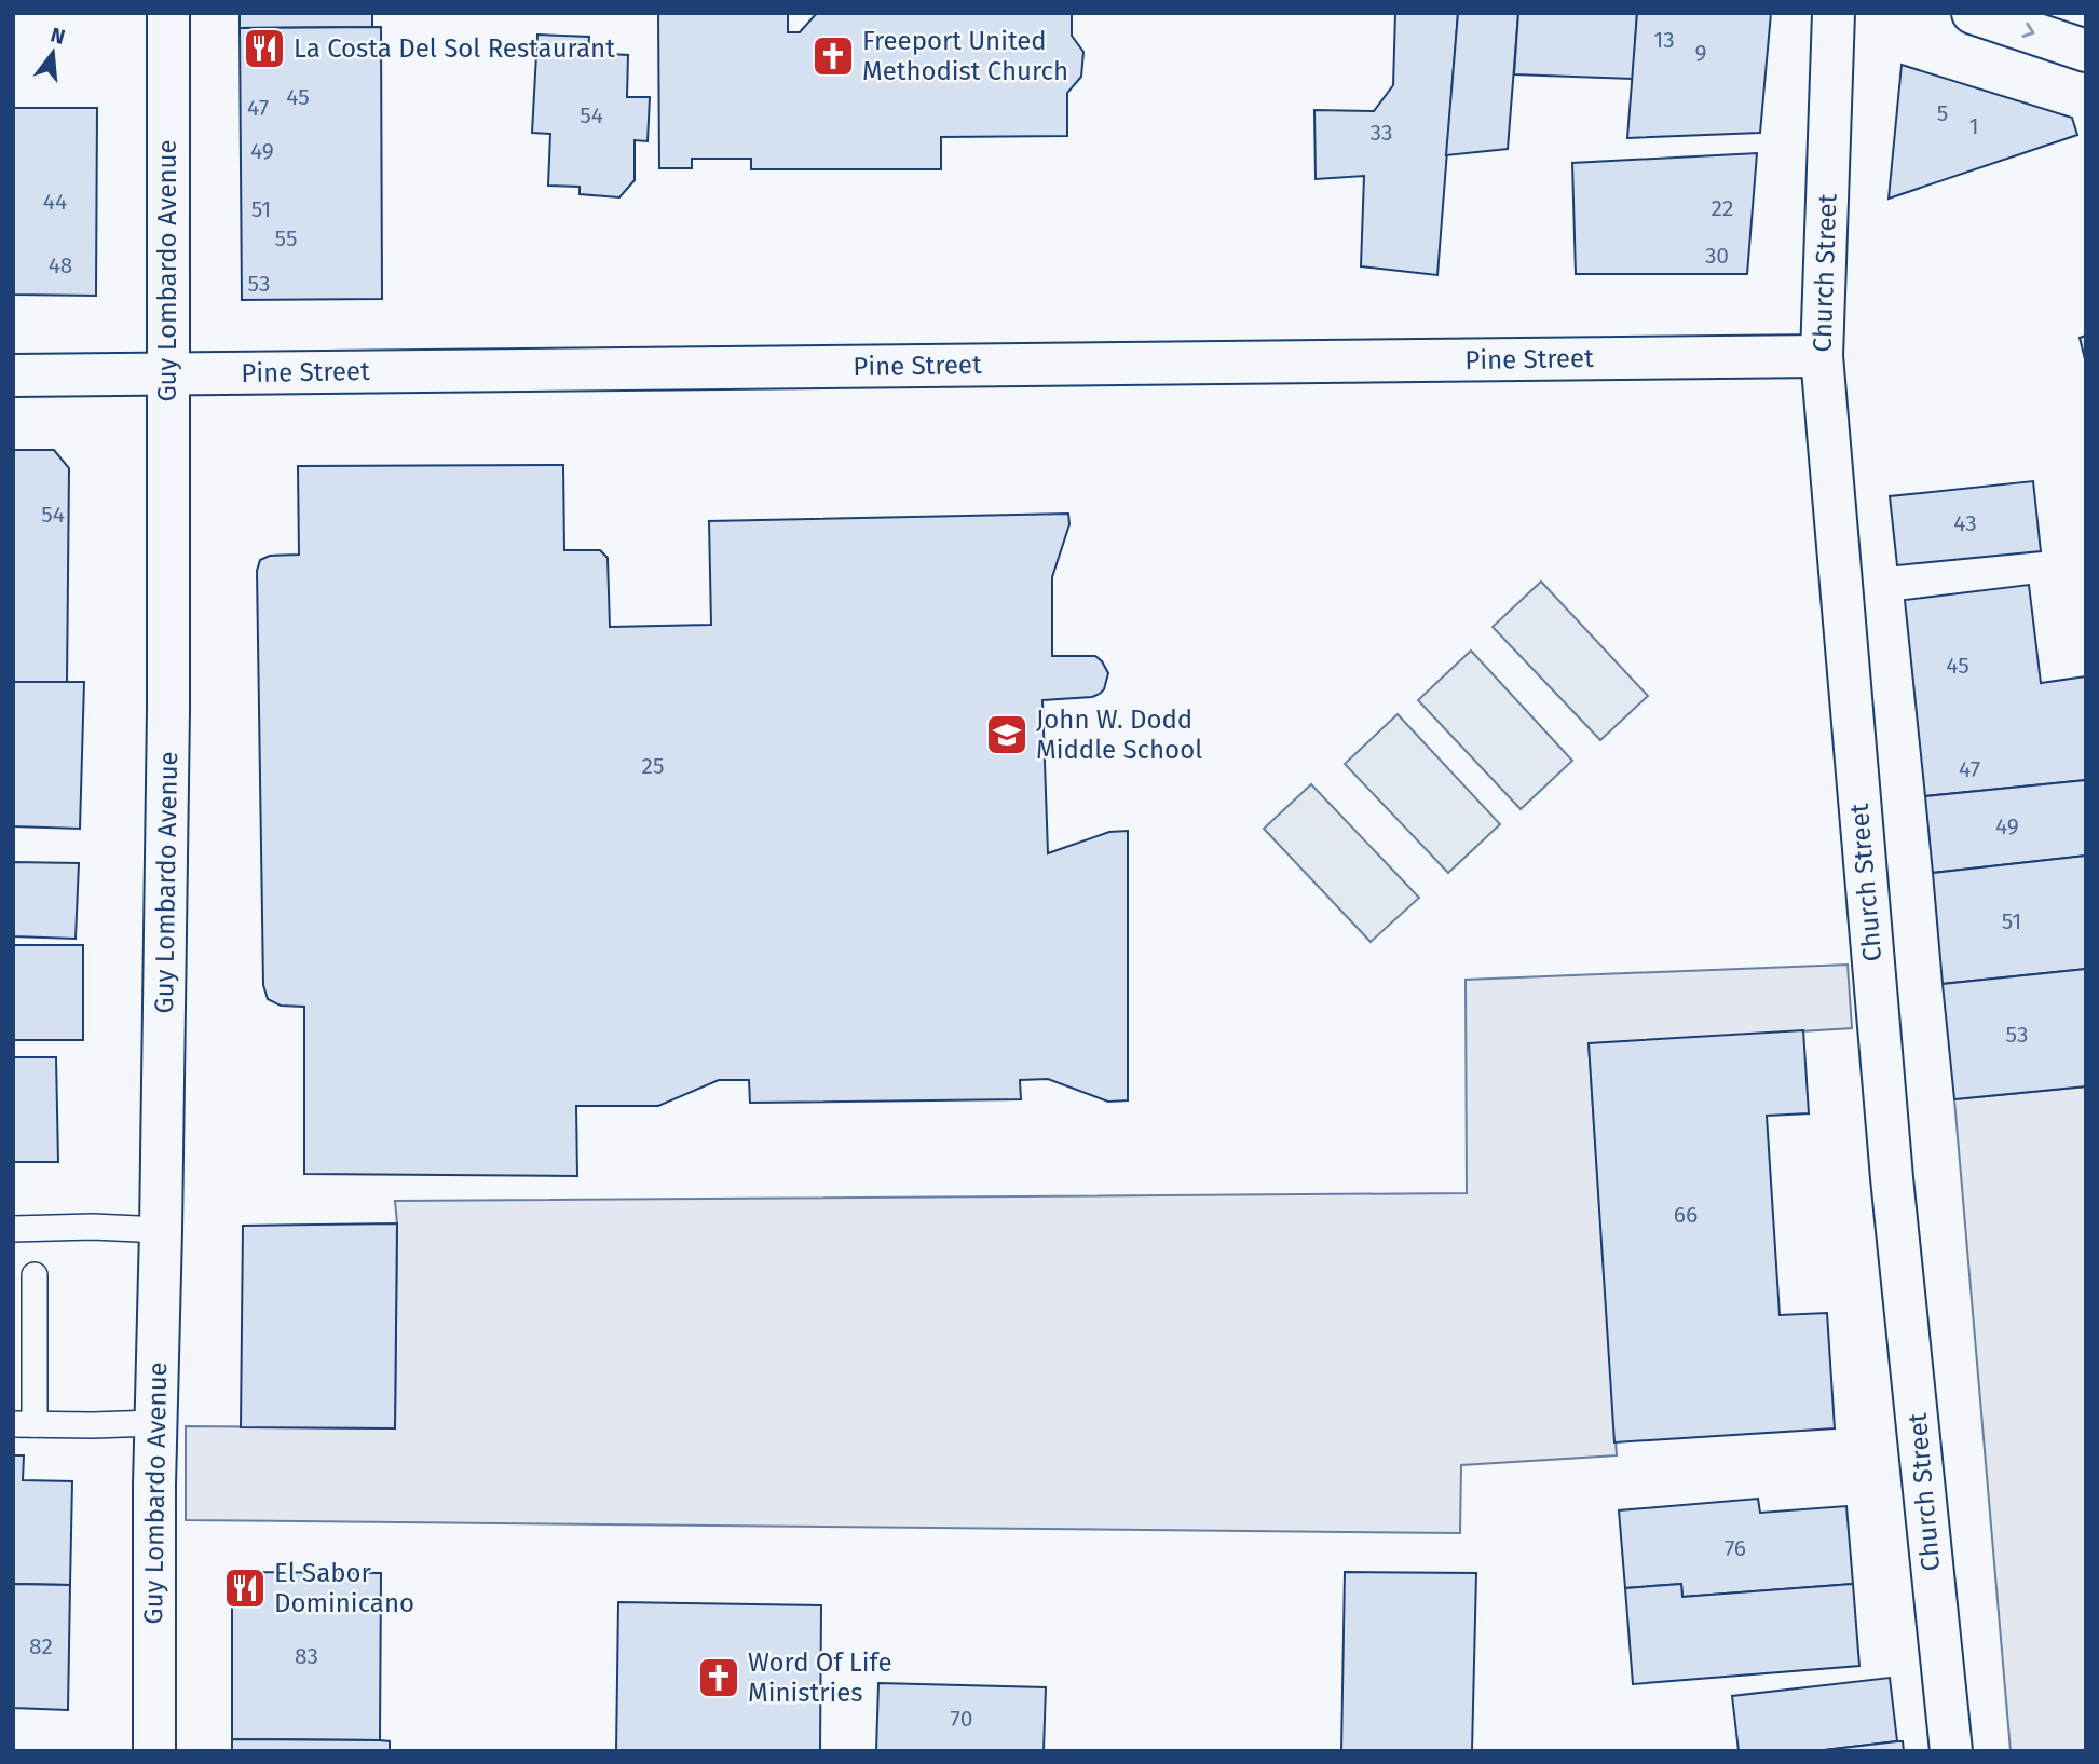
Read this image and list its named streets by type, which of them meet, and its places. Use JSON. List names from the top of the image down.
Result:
{
  "streets": {
    "main road": ["Guy Lombardo Avenue", "Church Street", "Pine Street"]
  },
  "crossings": [
    ["Guy Lombardo Avenue", "Pine Street"],
    ["Church Street", "Pine Street"]
  ],
  "places": {
    "restaurant": ["La Costa Del Sol Restaurant", "El Sabor Dominicano"],
    "church": ["Freeport United Methodist Church", "Word Of Life Ministries"],
    "school or university": ["John W. Dodd Middle School"]
  },
  "house_numbers": [
    "13",
    "9",
    "45",
    "47",
    "5",
    "54",
    "1",
    "33",
    "49",
    "44",
    "22",
    "51",
    "55",
    "30",
    "48",
    "53",
    "54",
    "43",
    "45",
    "25",
    "47",
    "49",
    "51",
    "53",
    "66",
    "76",
    "82",
    "83",
    "70"
  ],
  "north": "top"
}
